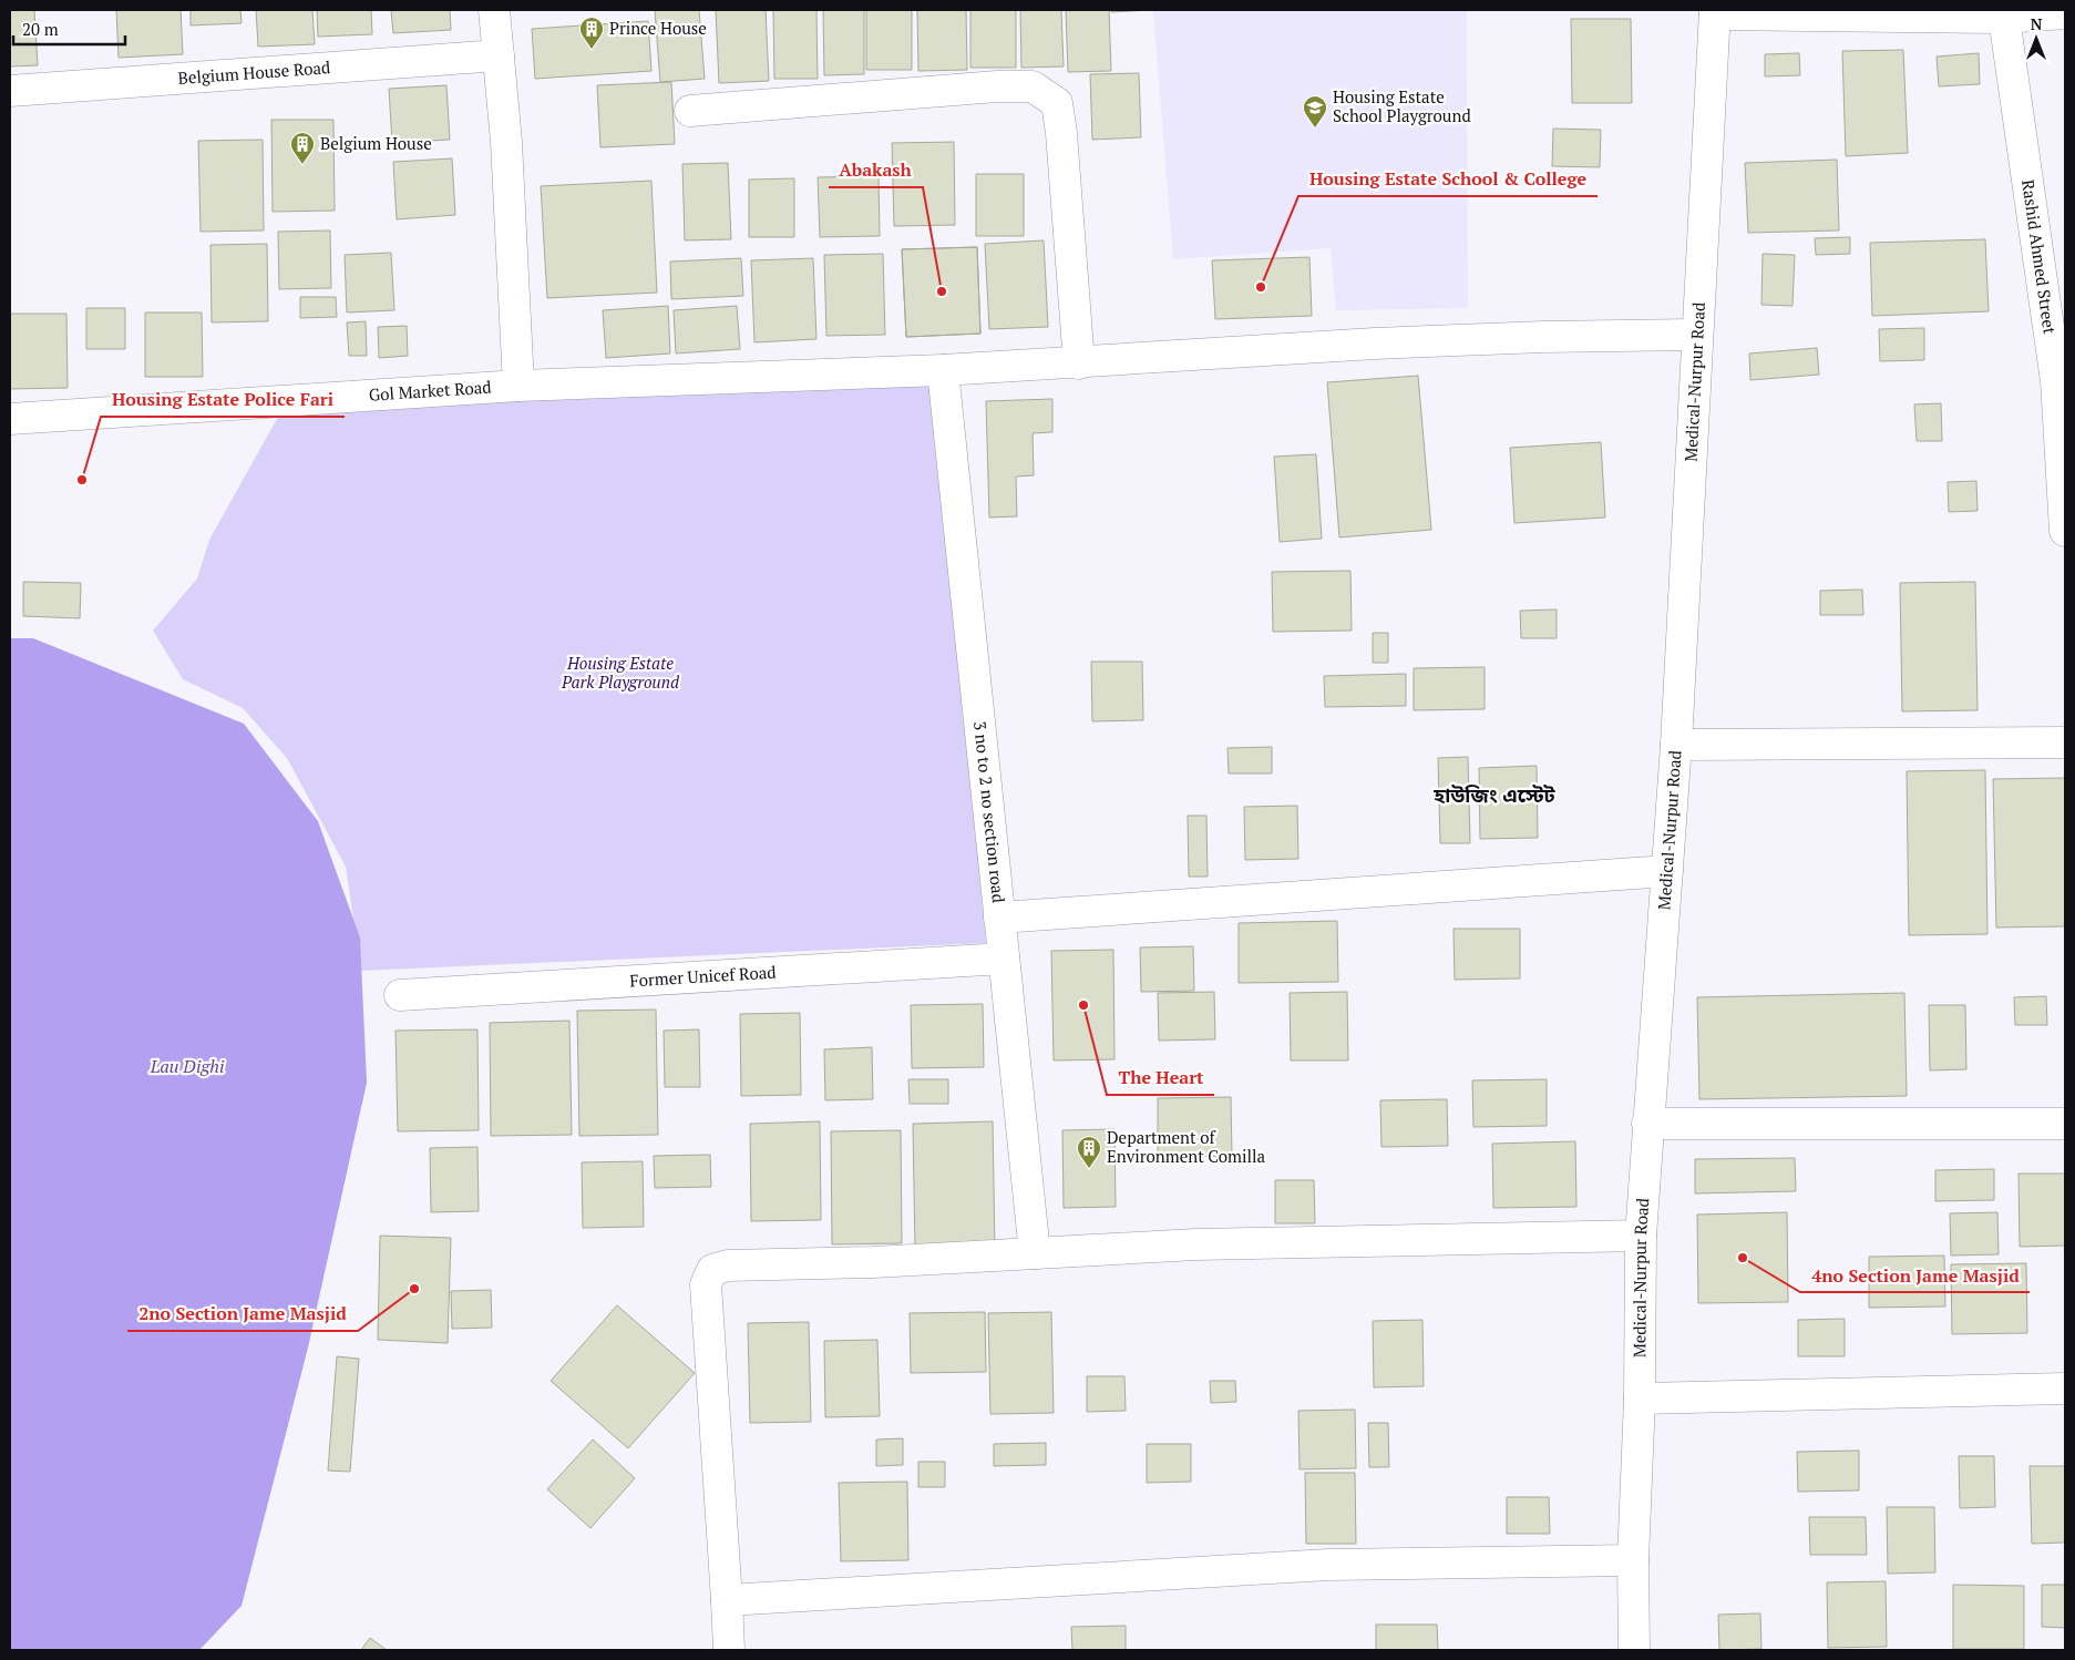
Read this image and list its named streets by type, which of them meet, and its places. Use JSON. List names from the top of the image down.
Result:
{
  "streets": {
    "street": [
      "Belgium House Road",
      "Rashid Ahmed Street",
      "Medical-Nurpur Road",
      "Gol Market Road",
      "3 no to 2 no section road",
      "Former Unicef Road"
    ]
  },
  "crossings": [
    ["Medical-Nurpur Road", "Gol Market Road"],
    ["Gol Market Road", "3 no to 2 no section road"],
    ["3 no to 2 no section road", "Former Unicef Road"]
  ],
  "districts": ["হাউজিং এস্টেট"],
  "water": ["Lau Dighi"],
  "parks": ["Housing Estate Park Playground"],
  "places": {
    "building": ["Prince House", "Belgium House", "Department of Environment Comilla"],
    "school or university": ["Housing Estate School Playground"],
    "other": [
      "Housing Estate School & College",
      "Abakash",
      "Housing Estate Police Fari",
      "The Heart",
      "4no Section Jame Masjid",
      "2no Section Jame Masjid"
    ]
  },
  "scale_bar": "20 m",
  "north": "top"
}
